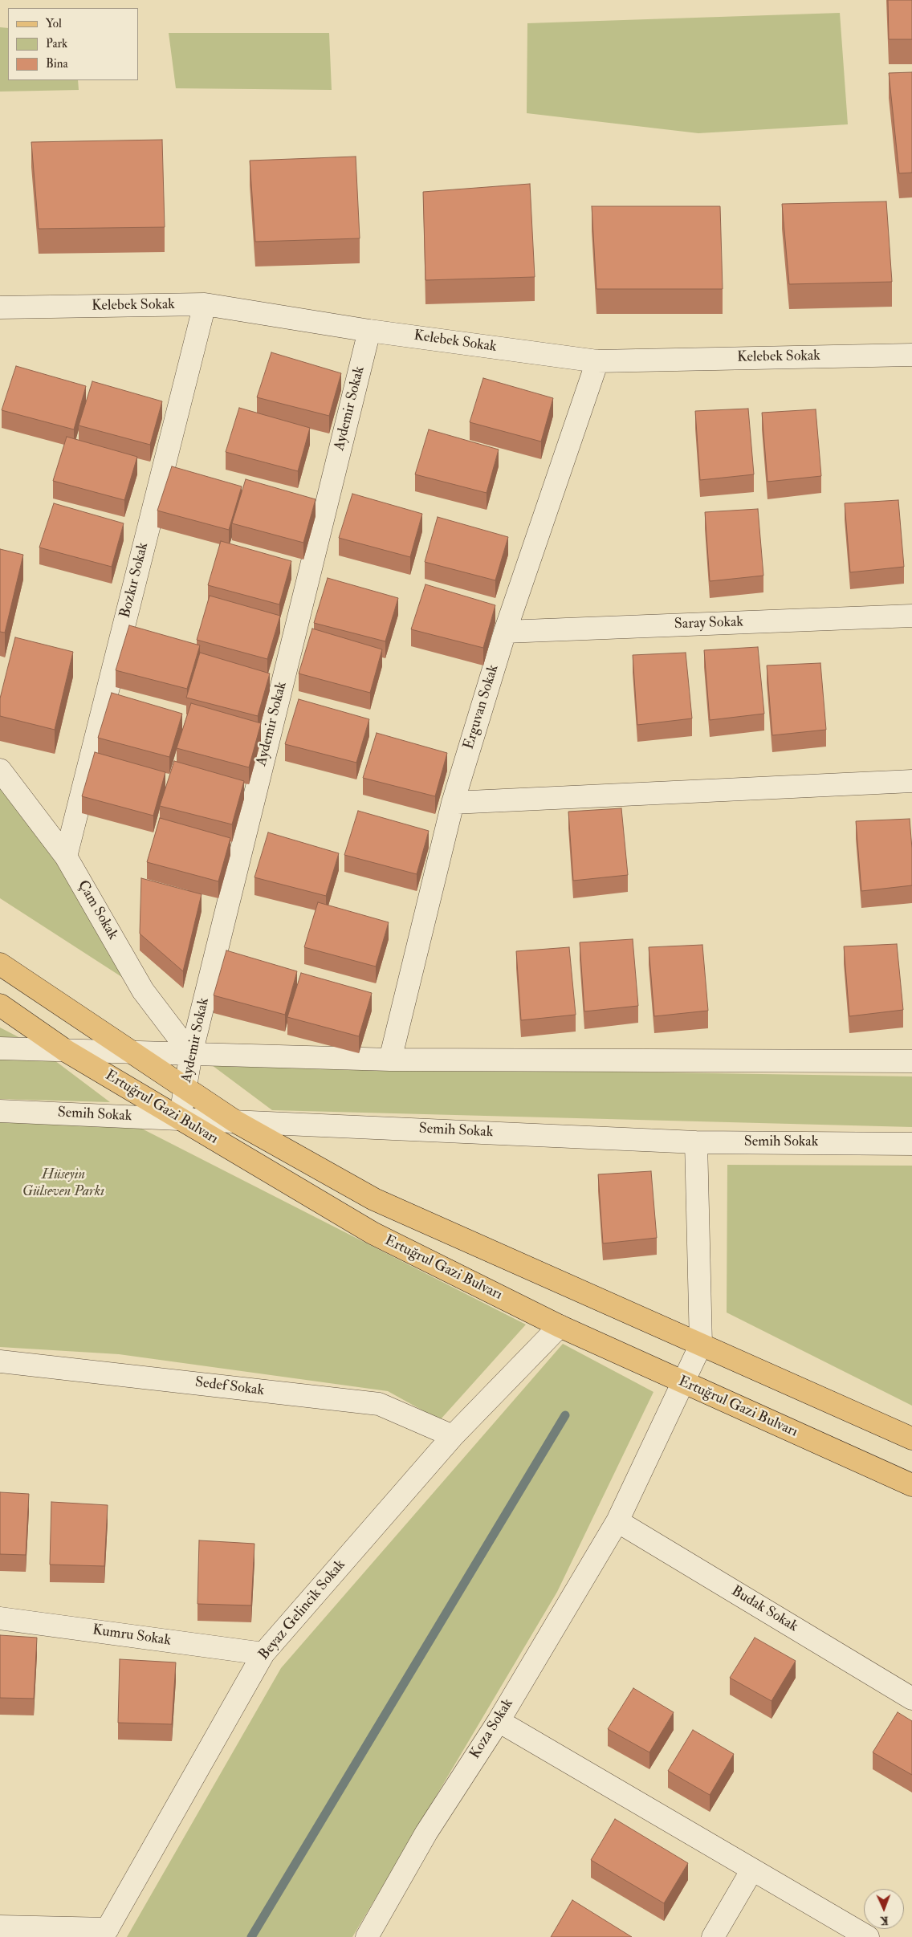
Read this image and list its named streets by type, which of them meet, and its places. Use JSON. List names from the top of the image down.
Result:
{
  "streets": {
    "main road": ["Ertuğrul Gazi Bulvarı"],
    "street": [
      "Kelebek Sokak",
      "Aydemir Sokak",
      "Bozkır Sokak",
      "Saray Sokak",
      "Erguvan Sokak",
      "Çam Sokak",
      "Semih Sokak",
      "Sedef Sokak",
      "Budak Sokak",
      "Beyaz Gelincik Sokak",
      "Kumru Sokak",
      "Koza Sokak"
    ]
  },
  "crossings": [
    ["Kelebek Sokak", "Aydemir Sokak"],
    ["Kelebek Sokak", "Bozkır Sokak"],
    ["Kelebek Sokak", "Erguvan Sokak"],
    ["Aydemir Sokak", "Çam Sokak"],
    ["Aydemir Sokak", "Ertuğrul Gazi Bulvarı"],
    ["Aydemir Sokak", "Semih Sokak"],
    ["Bozkır Sokak", "Çam Sokak"],
    ["Saray Sokak", "Erguvan Sokak"],
    ["Ertuğrul Gazi Bulvarı", "Semih Sokak"],
    ["Ertuğrul Gazi Bulvarı", "Beyaz Gelincik Sokak"],
    ["Ertuğrul Gazi Bulvarı", "Koza Sokak"],
    ["Sedef Sokak", "Beyaz Gelincik Sokak"],
    ["Budak Sokak", "Koza Sokak"],
    ["Beyaz Gelincik Sokak", "Kumru Sokak"]
  ],
  "parks": ["Hüseyin Gülseven Parkı"],
  "legend": ["Yol", "Park", "Bina"],
  "north": "bottom"
}
